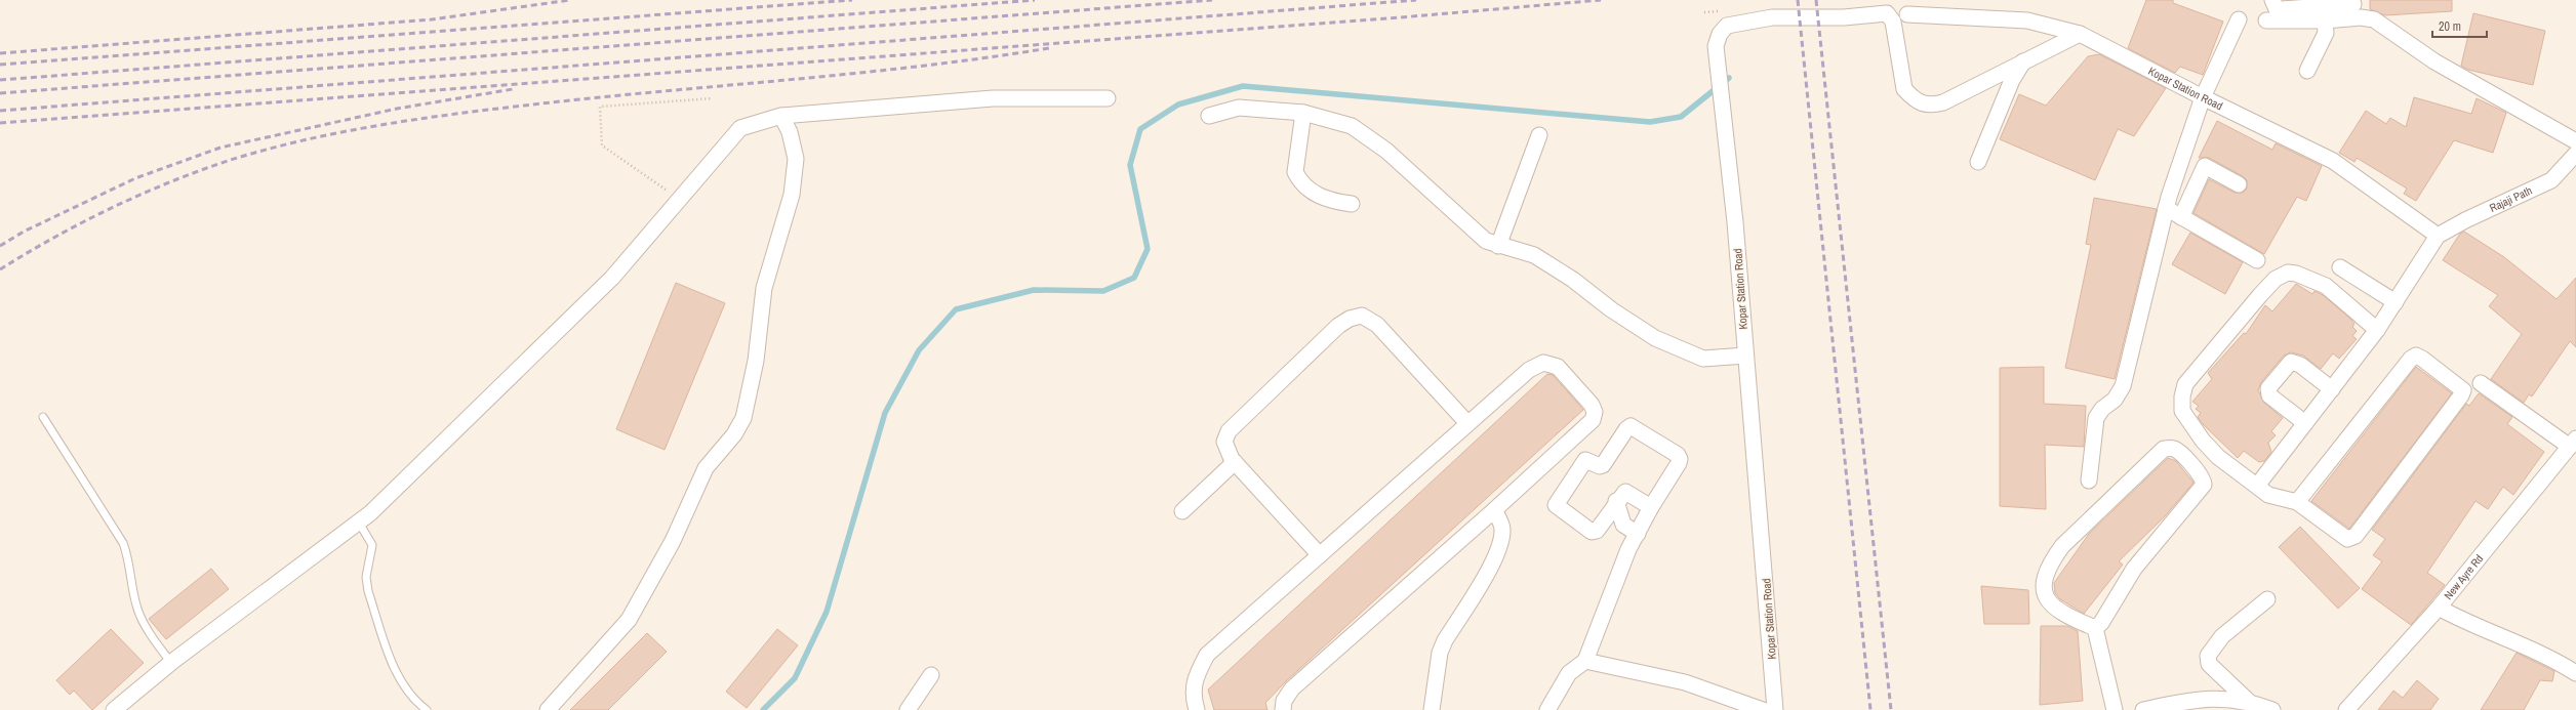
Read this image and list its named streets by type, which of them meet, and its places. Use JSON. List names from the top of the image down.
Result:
{
  "streets": {
    "street": ["Kopar Station Road", "Rajaji Path", "New Ayre Rd"]
  },
  "crossings": [
    ["Kopar Station Road", "Rajaji Path"]
  ],
  "scale_bar": "20 m"
}
